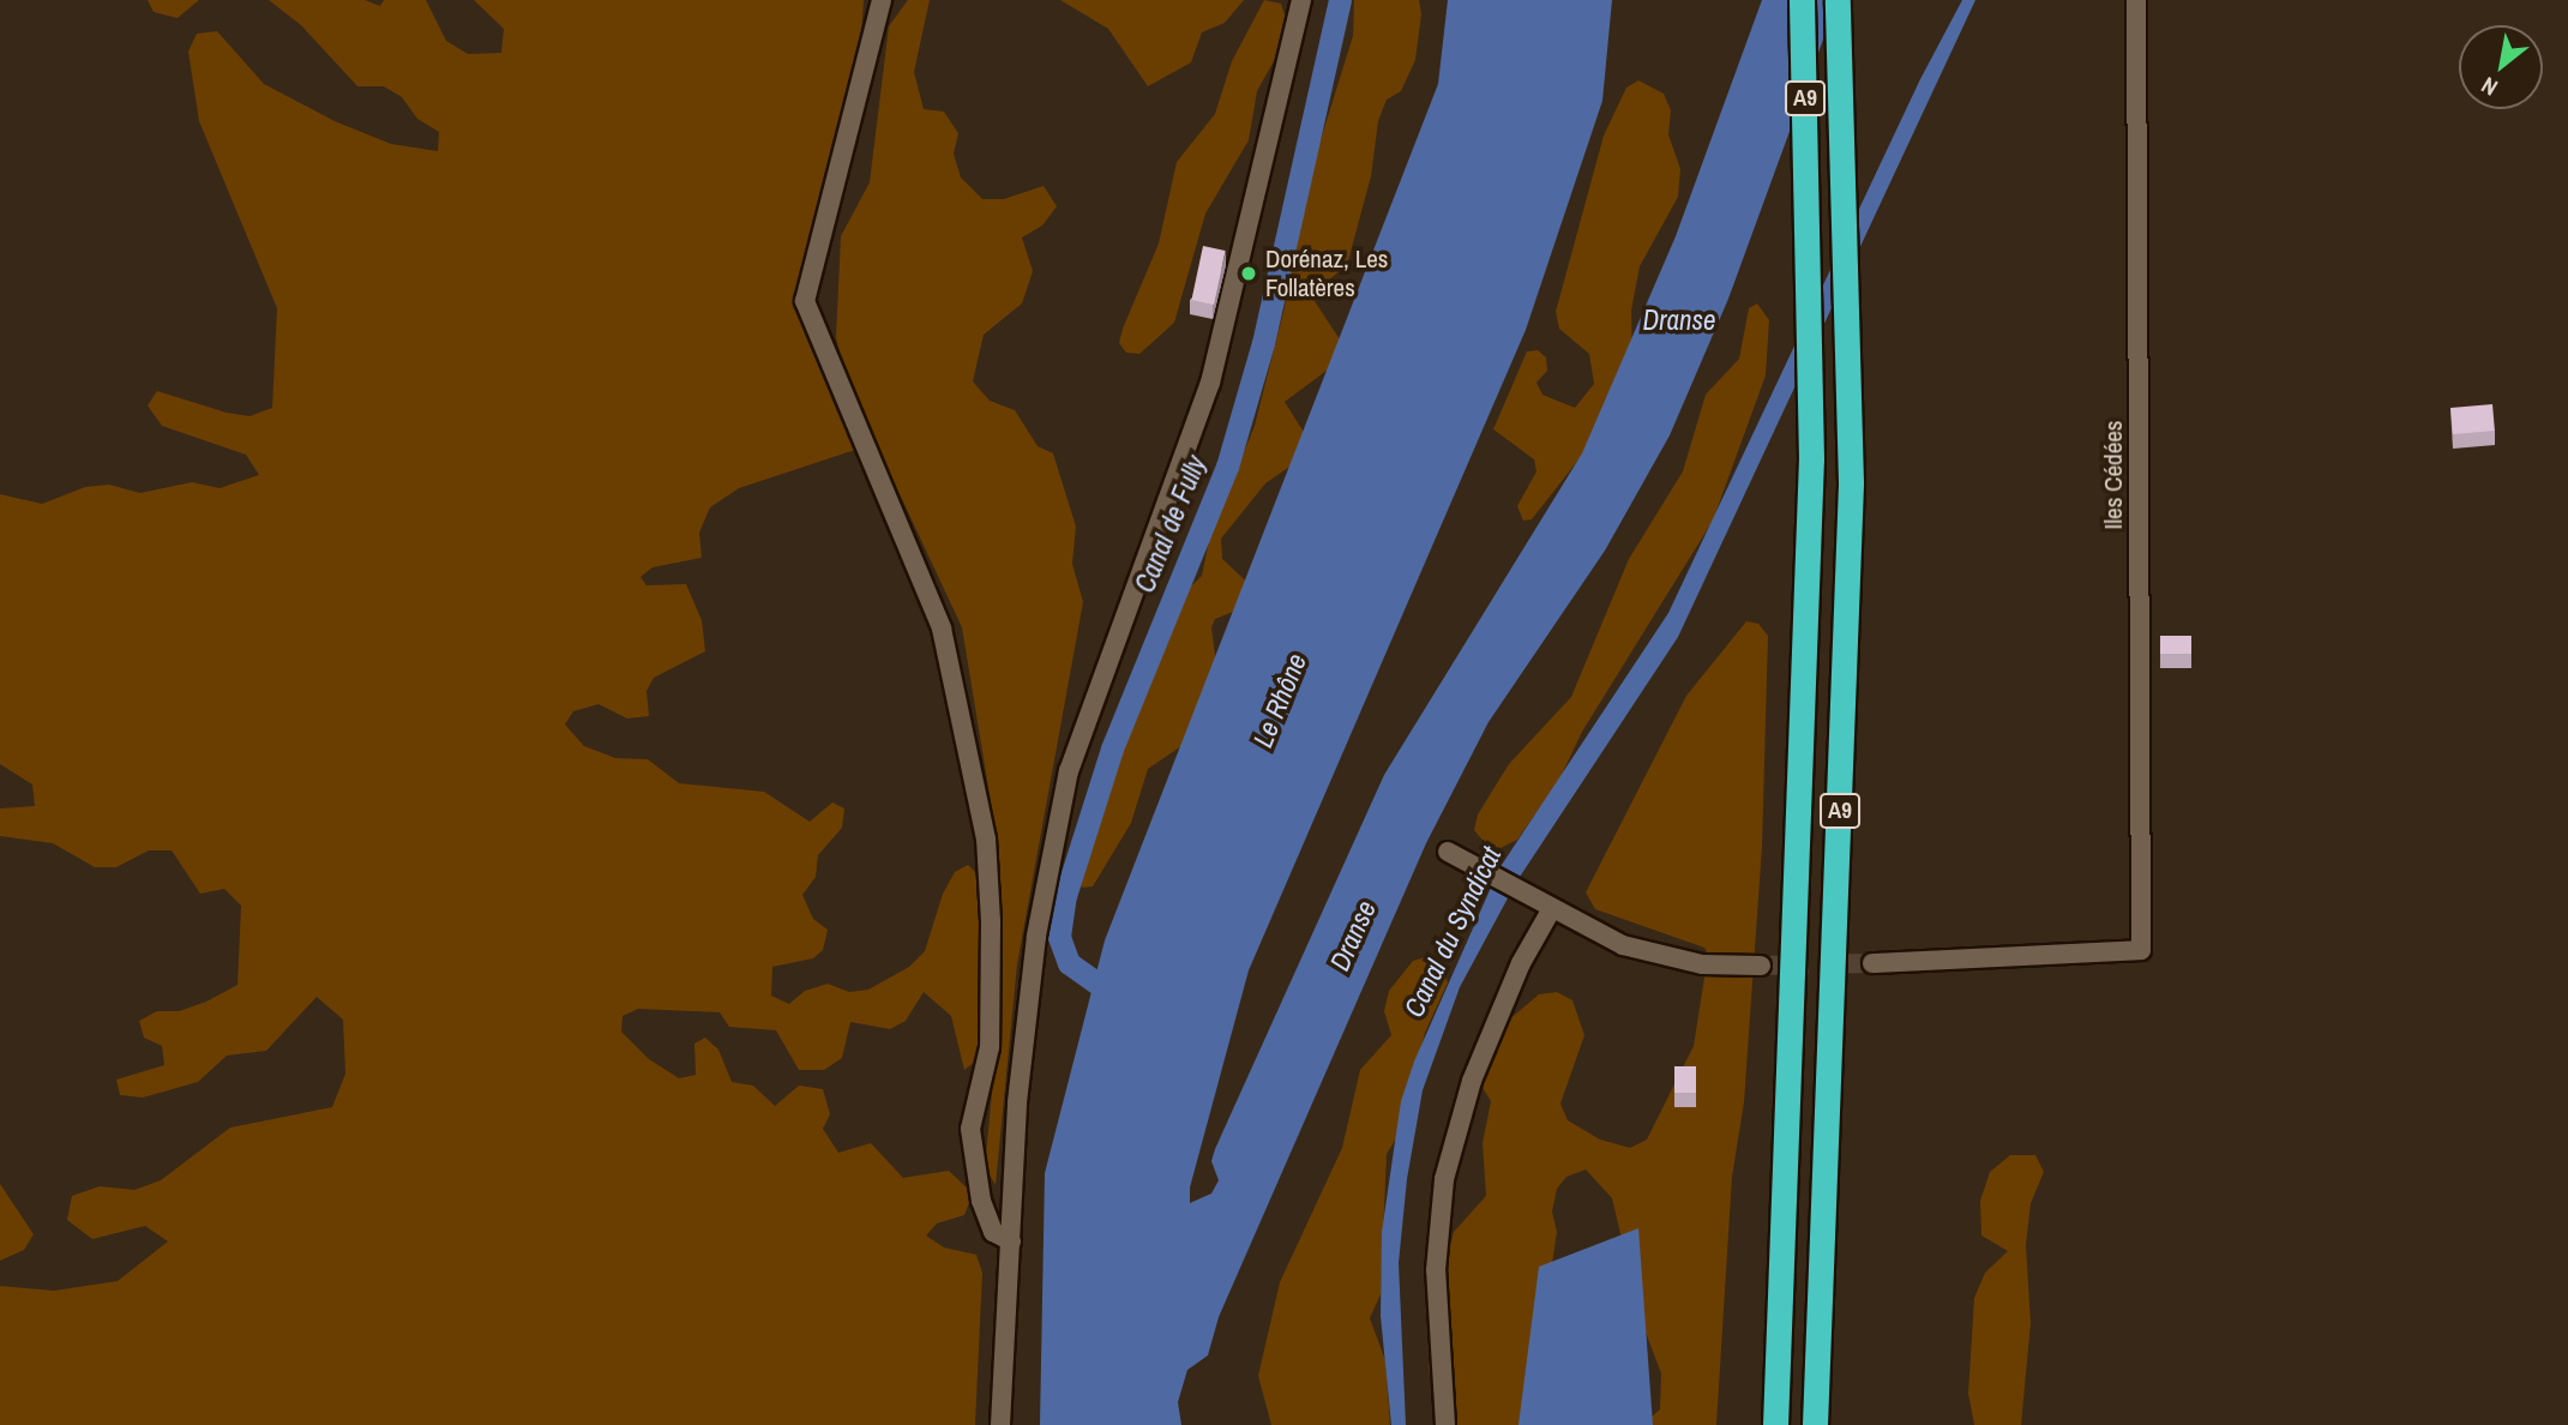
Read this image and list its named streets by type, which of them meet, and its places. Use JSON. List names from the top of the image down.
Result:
{
  "streets": {
    "highway": ["A9"],
    "street": ["Iles Cédées"]
  },
  "water": [
    "Dranse",
    "Canal de Fully",
    "Le Rhône",
    "Canal du Syndicat"
  ],
  "places": ["Dorénaz, Les Follatères"],
  "north": "bottom left"
}
